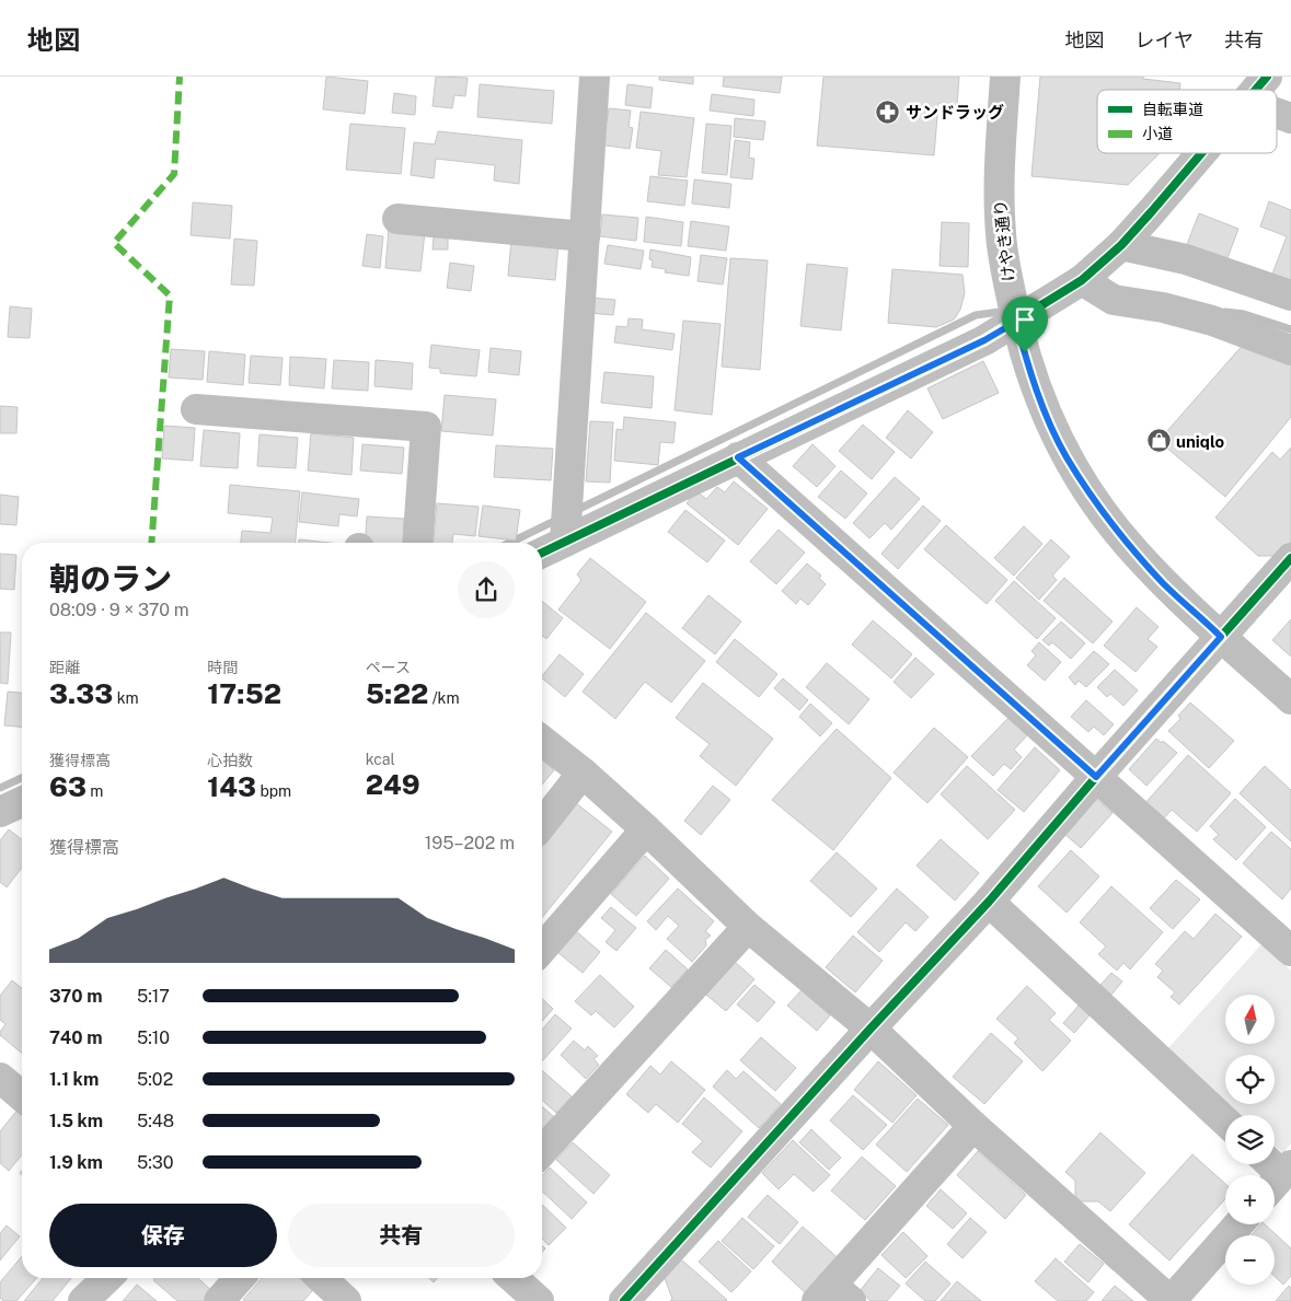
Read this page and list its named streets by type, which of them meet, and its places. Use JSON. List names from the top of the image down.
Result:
{
  "streets": {
    "street": ["けやき通り"]
  },
  "places": {
    "pharmacy": ["サンドラッグ"],
    "shop": ["uniqlo"]
  },
  "legend": ["自転車道", "小道"],
  "north": "top",
  "page": {
    "header": "地図",
    "nav": ["地図", "レイヤ", "共有"],
    "heading": ["朝のラン", "08:09 · 9 × 370 m"],
    "stats": [
      ["距離", "3.33 km"],
      ["時間", "17:52"],
      ["ペース", "5:22 /km"],
      ["獲得標高", "63 m"],
      ["心拍数", "143 bpm"],
      ["kcal", "249"]
    ],
    "chart": ["獲得標高", "195–202 m"],
    "list": [
      {
        "name": "370 m",
        "note": "5:17"
      },
      {
        "name": "740 m",
        "note": "5:10"
      },
      {
        "name": "1.1 km",
        "note": "5:02"
      },
      {
        "name": "1.5 km",
        "note": "5:48"
      },
      {
        "name": "1.9 km",
        "note": "5:30"
      }
    ],
    "map_buttons": ["+", "−"],
    "buttons": ["保存", "共有"]
  }
}
